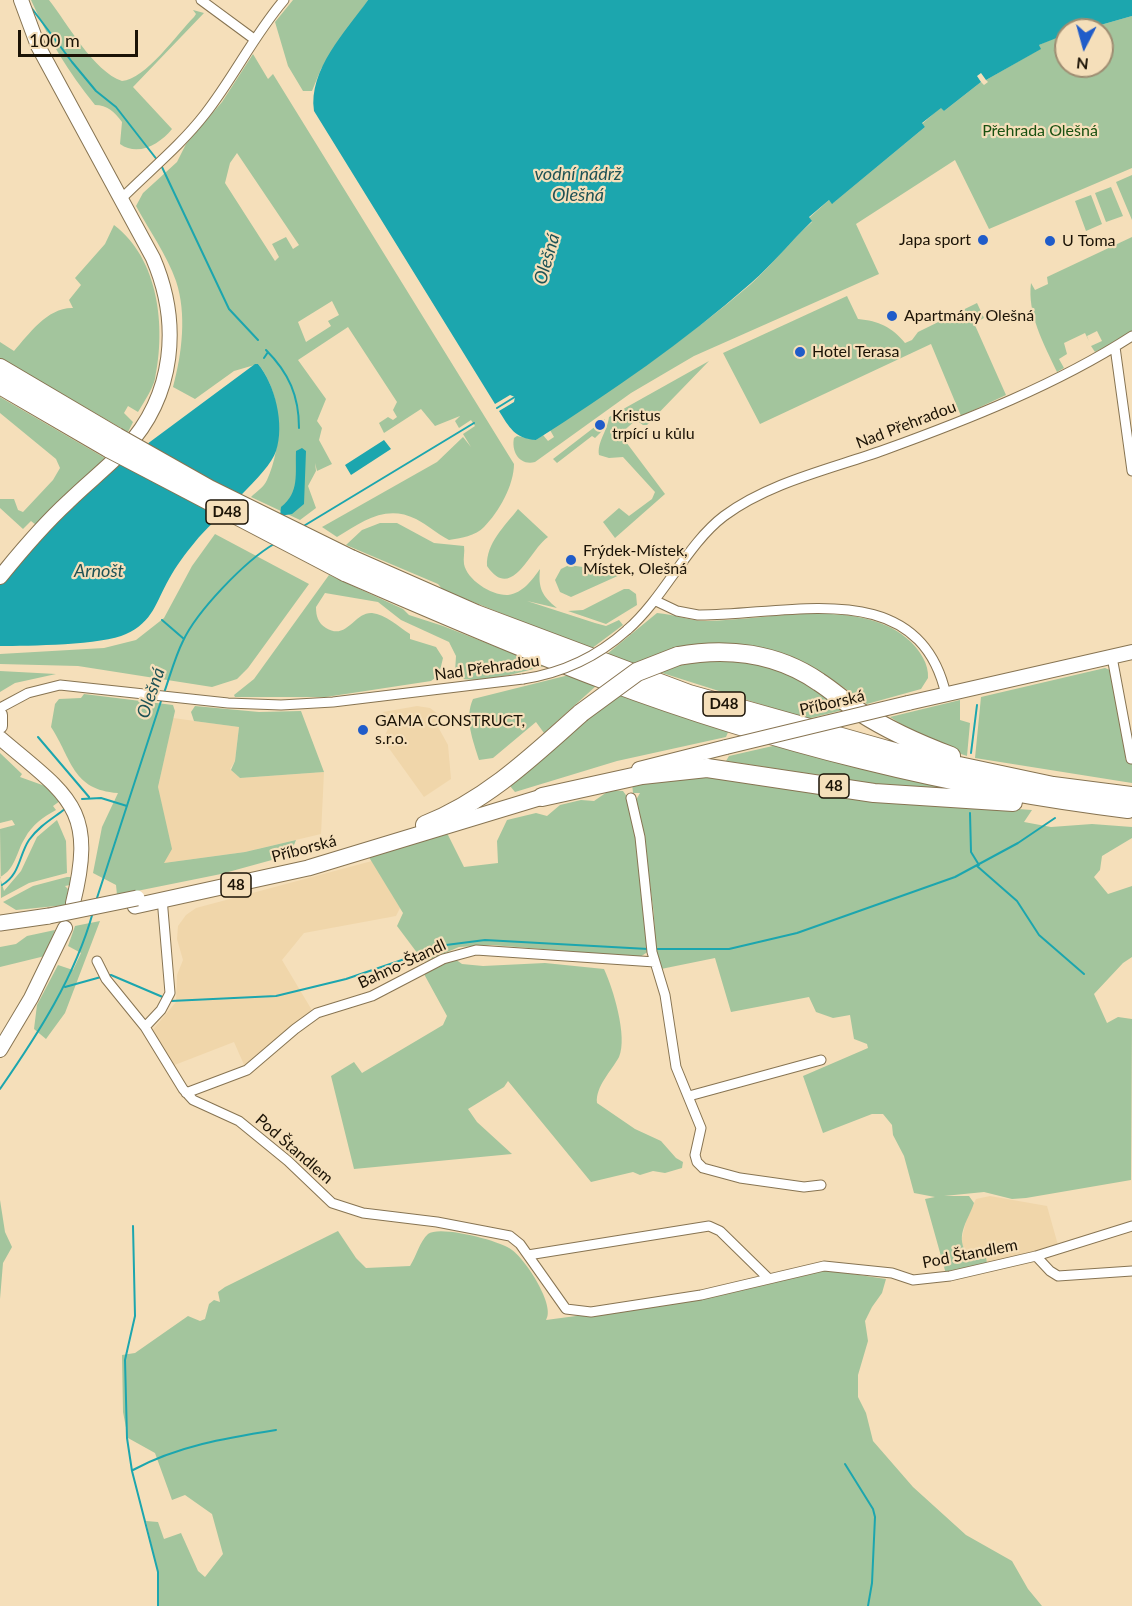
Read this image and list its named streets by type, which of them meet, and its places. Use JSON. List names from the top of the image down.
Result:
{
  "streets": {
    "highway": ["D48", "48"],
    "main road": ["Příborská"],
    "street": ["Nad Přehradou", "Bahno-Štandl", "Pod Štandlem"]
  },
  "crossings": [
    ["D48", "48"],
    ["Příborská", "48"],
    ["Bahno-Štandl", "Pod Štandlem"]
  ],
  "water": ["vodní nádrž Olešná", "Olešná", "Arnošt"],
  "parks": ["Přehrada Olešná"],
  "places": [
    "Japa sport",
    "U Toma",
    "Apartmány Olešná",
    "Hotel Terasa",
    "Kristus trpící u kůlu",
    "Frýdek-Místek, Místek, Olešná",
    "GAMA CONSTRUCT, s.r.o."
  ],
  "scale_bar": "100 m",
  "north": "bottom"
}
